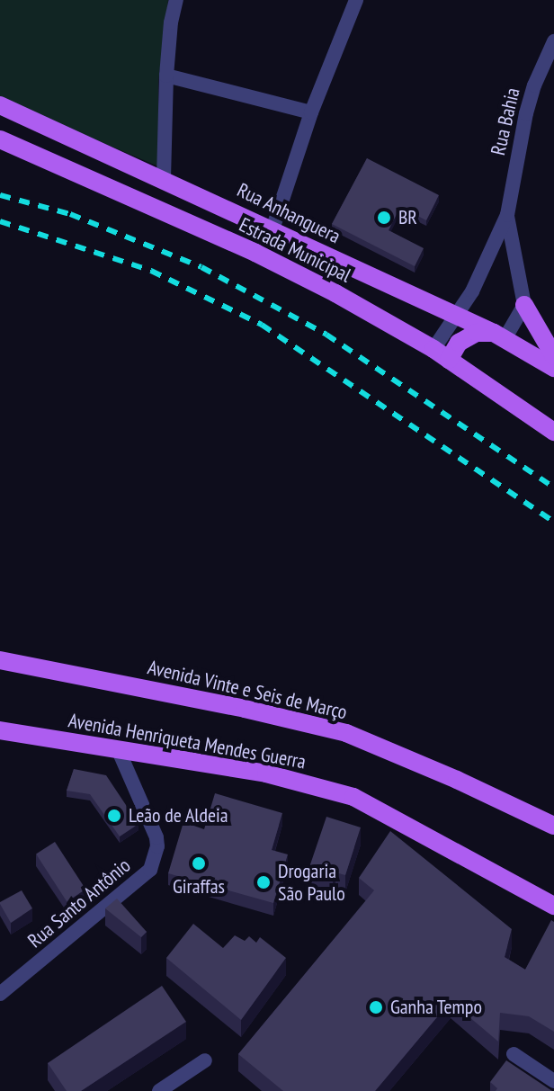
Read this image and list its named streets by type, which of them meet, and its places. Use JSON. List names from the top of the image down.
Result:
{
  "streets": {
    "main road": [
      "Rua Anhanguera",
      "Estrada Municipal",
      "Avenida Vinte e Seis de Março",
      "Avenida Henriqueta Mendes Guerra"
    ],
    "street": ["Rua Bahia", "Rua Santo Antônio"]
  },
  "crossings": [
    ["Avenida Henriqueta Mendes Guerra", "Rua Santo Antônio"]
  ],
  "places": [
    "BR",
    "Leão de Aldeia",
    "Giraffas",
    "Drogaria São Paulo",
    "Ganha Tempo"
  ]
}
